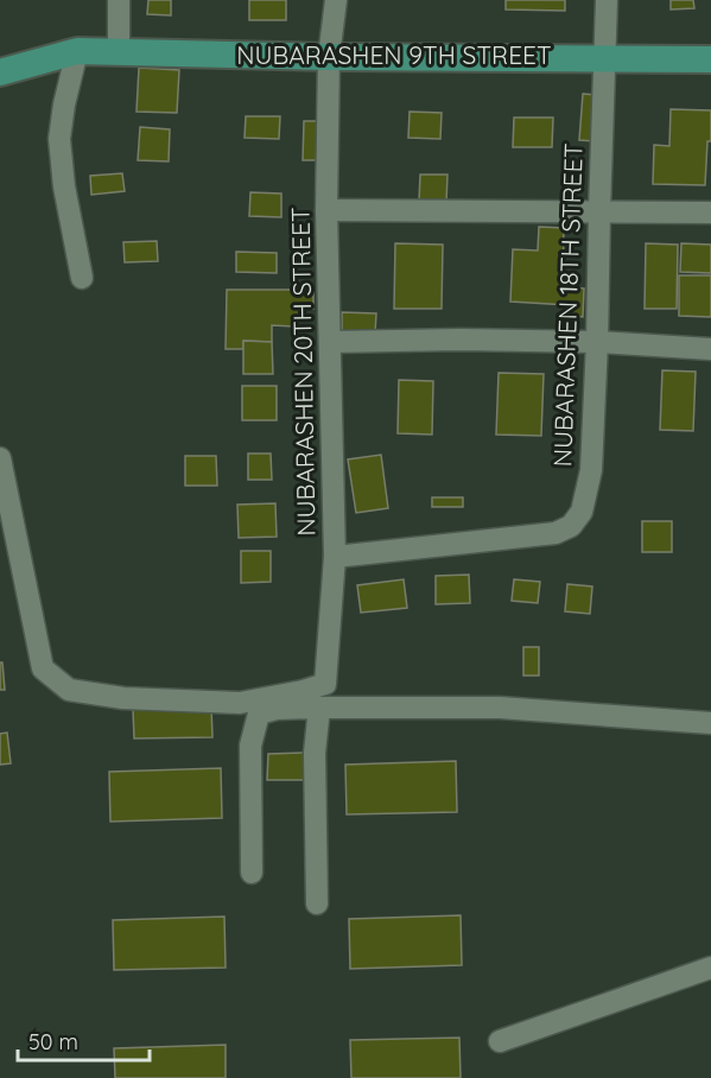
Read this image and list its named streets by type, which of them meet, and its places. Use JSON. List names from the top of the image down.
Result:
{
  "streets": {
    "main road": ["NUBARASHEN 9TH STREET"],
    "street": ["NUBARASHEN 18TH STREET", "NUBARASHEN 20TH STREET"]
  },
  "crossings": [
    ["NUBARASHEN 9TH STREET", "NUBARASHEN 18TH STREET"],
    ["NUBARASHEN 9TH STREET", "NUBARASHEN 20TH STREET"],
    ["NUBARASHEN 18TH STREET", "NUBARASHEN 20TH STREET"]
  ],
  "scale_bar": "50 m"
}
